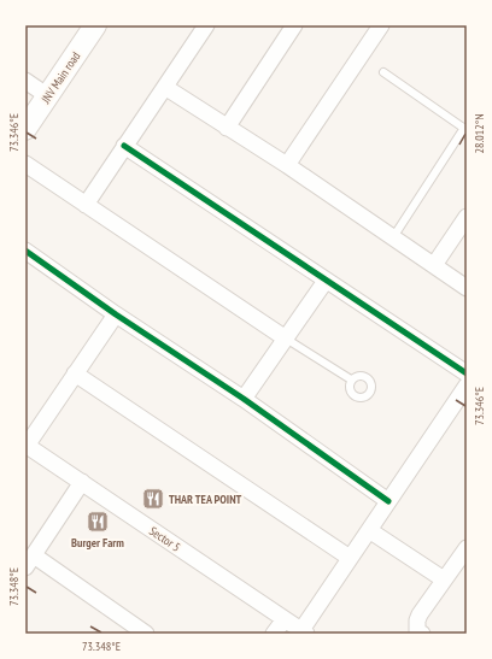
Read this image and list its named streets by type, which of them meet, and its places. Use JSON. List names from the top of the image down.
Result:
{
  "streets": {
    "street": ["JNV Main road", "Sector 5"]
  },
  "places": {
    "restaurant": ["THAR TEA POINT", "Burger Farm"]
  },
  "coordinates": ["73.346°E", "28.012°N", "73.348°E"]
}
